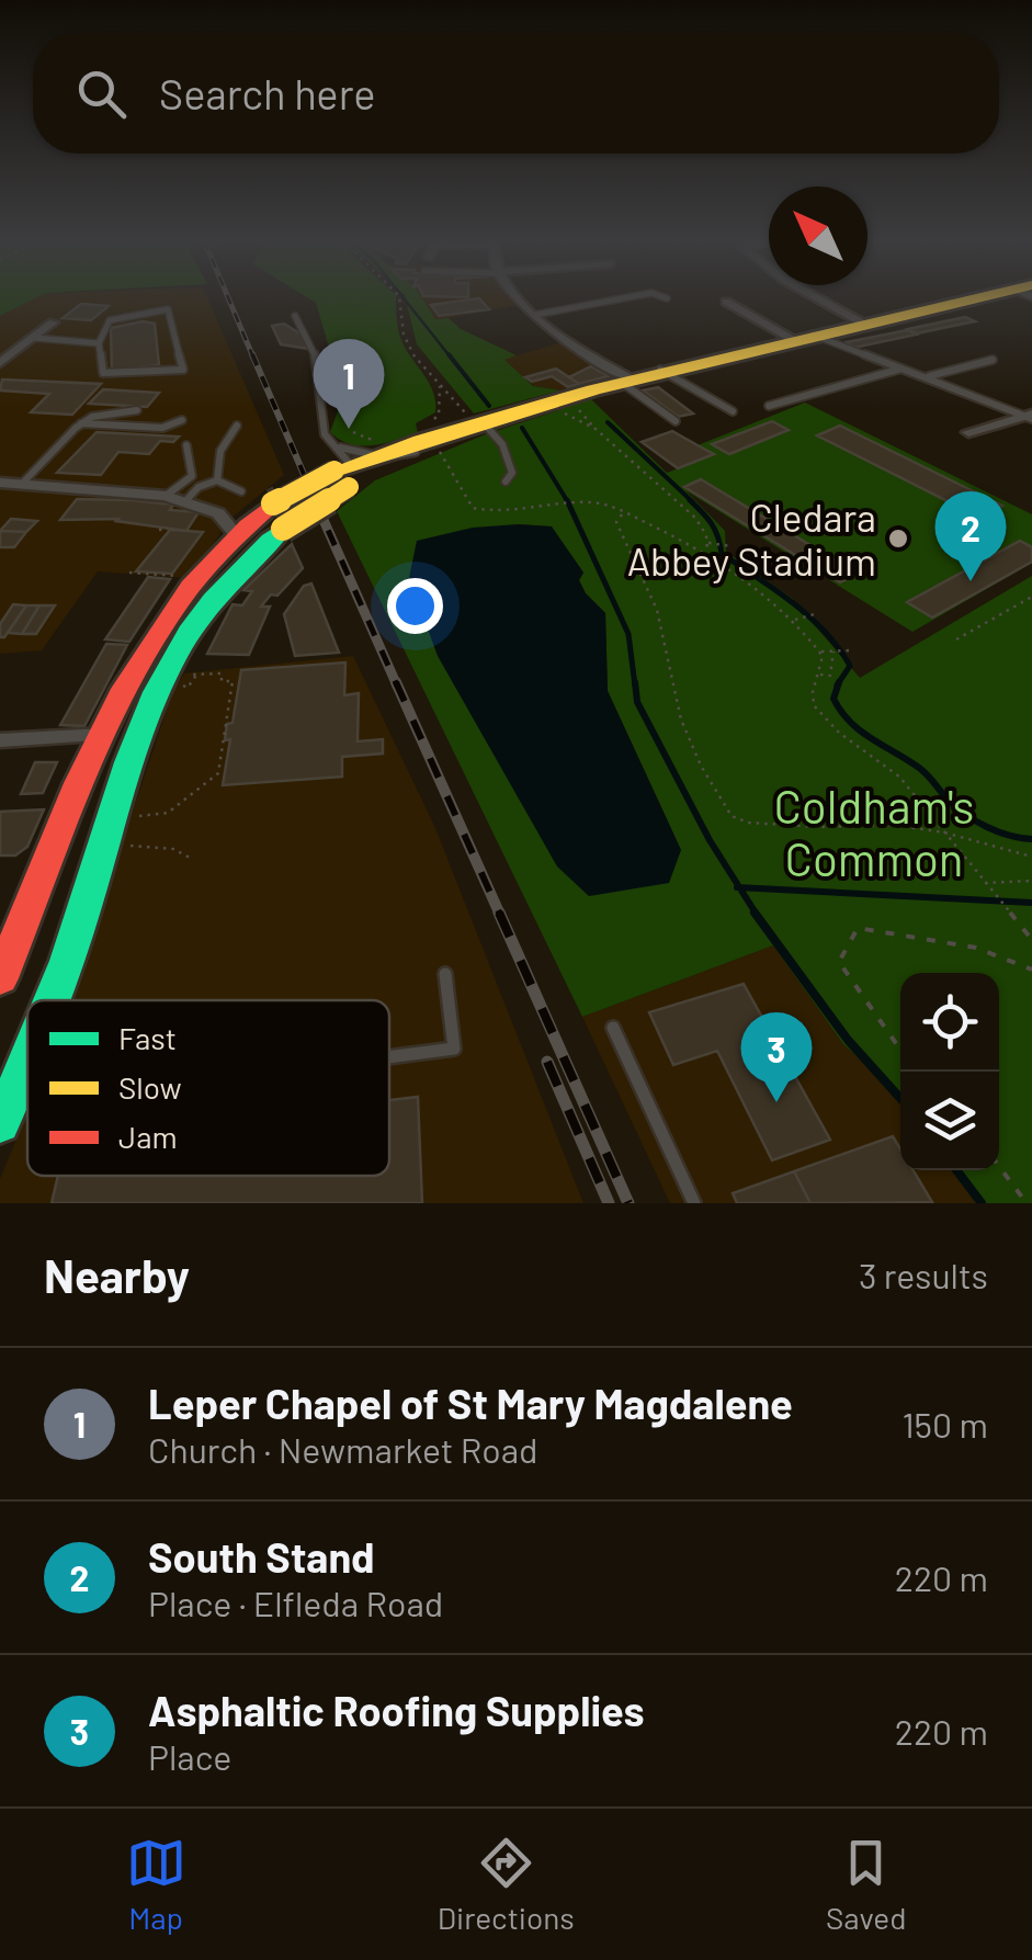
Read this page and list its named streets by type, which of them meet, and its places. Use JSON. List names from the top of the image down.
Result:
{
  "parks": ["Coldham's Common"],
  "places": ["Cledara Abbey Stadium"],
  "legend": ["Fast", "Slow", "Jam"],
  "north": "top left",
  "page": {
    "search": "Search here",
    "pins": ["1", "2", "3"],
    "heading": ["Nearby", "3 results"],
    "list": [
      {
        "mark": "1",
        "name": "Leper Chapel of St Mary Magdalene",
        "note": "Church · Newmarket Road",
        "value": "150 m"
      },
      {
        "mark": "2",
        "name": "South Stand",
        "note": "Place · Elfleda Road",
        "value": "220 m"
      },
      {
        "mark": "3",
        "name": "Asphaltic Roofing Supplies",
        "note": "Place",
        "value": "220 m"
      }
    ],
    "nav": ["Map", "Directions", "Saved"]
  }
}
